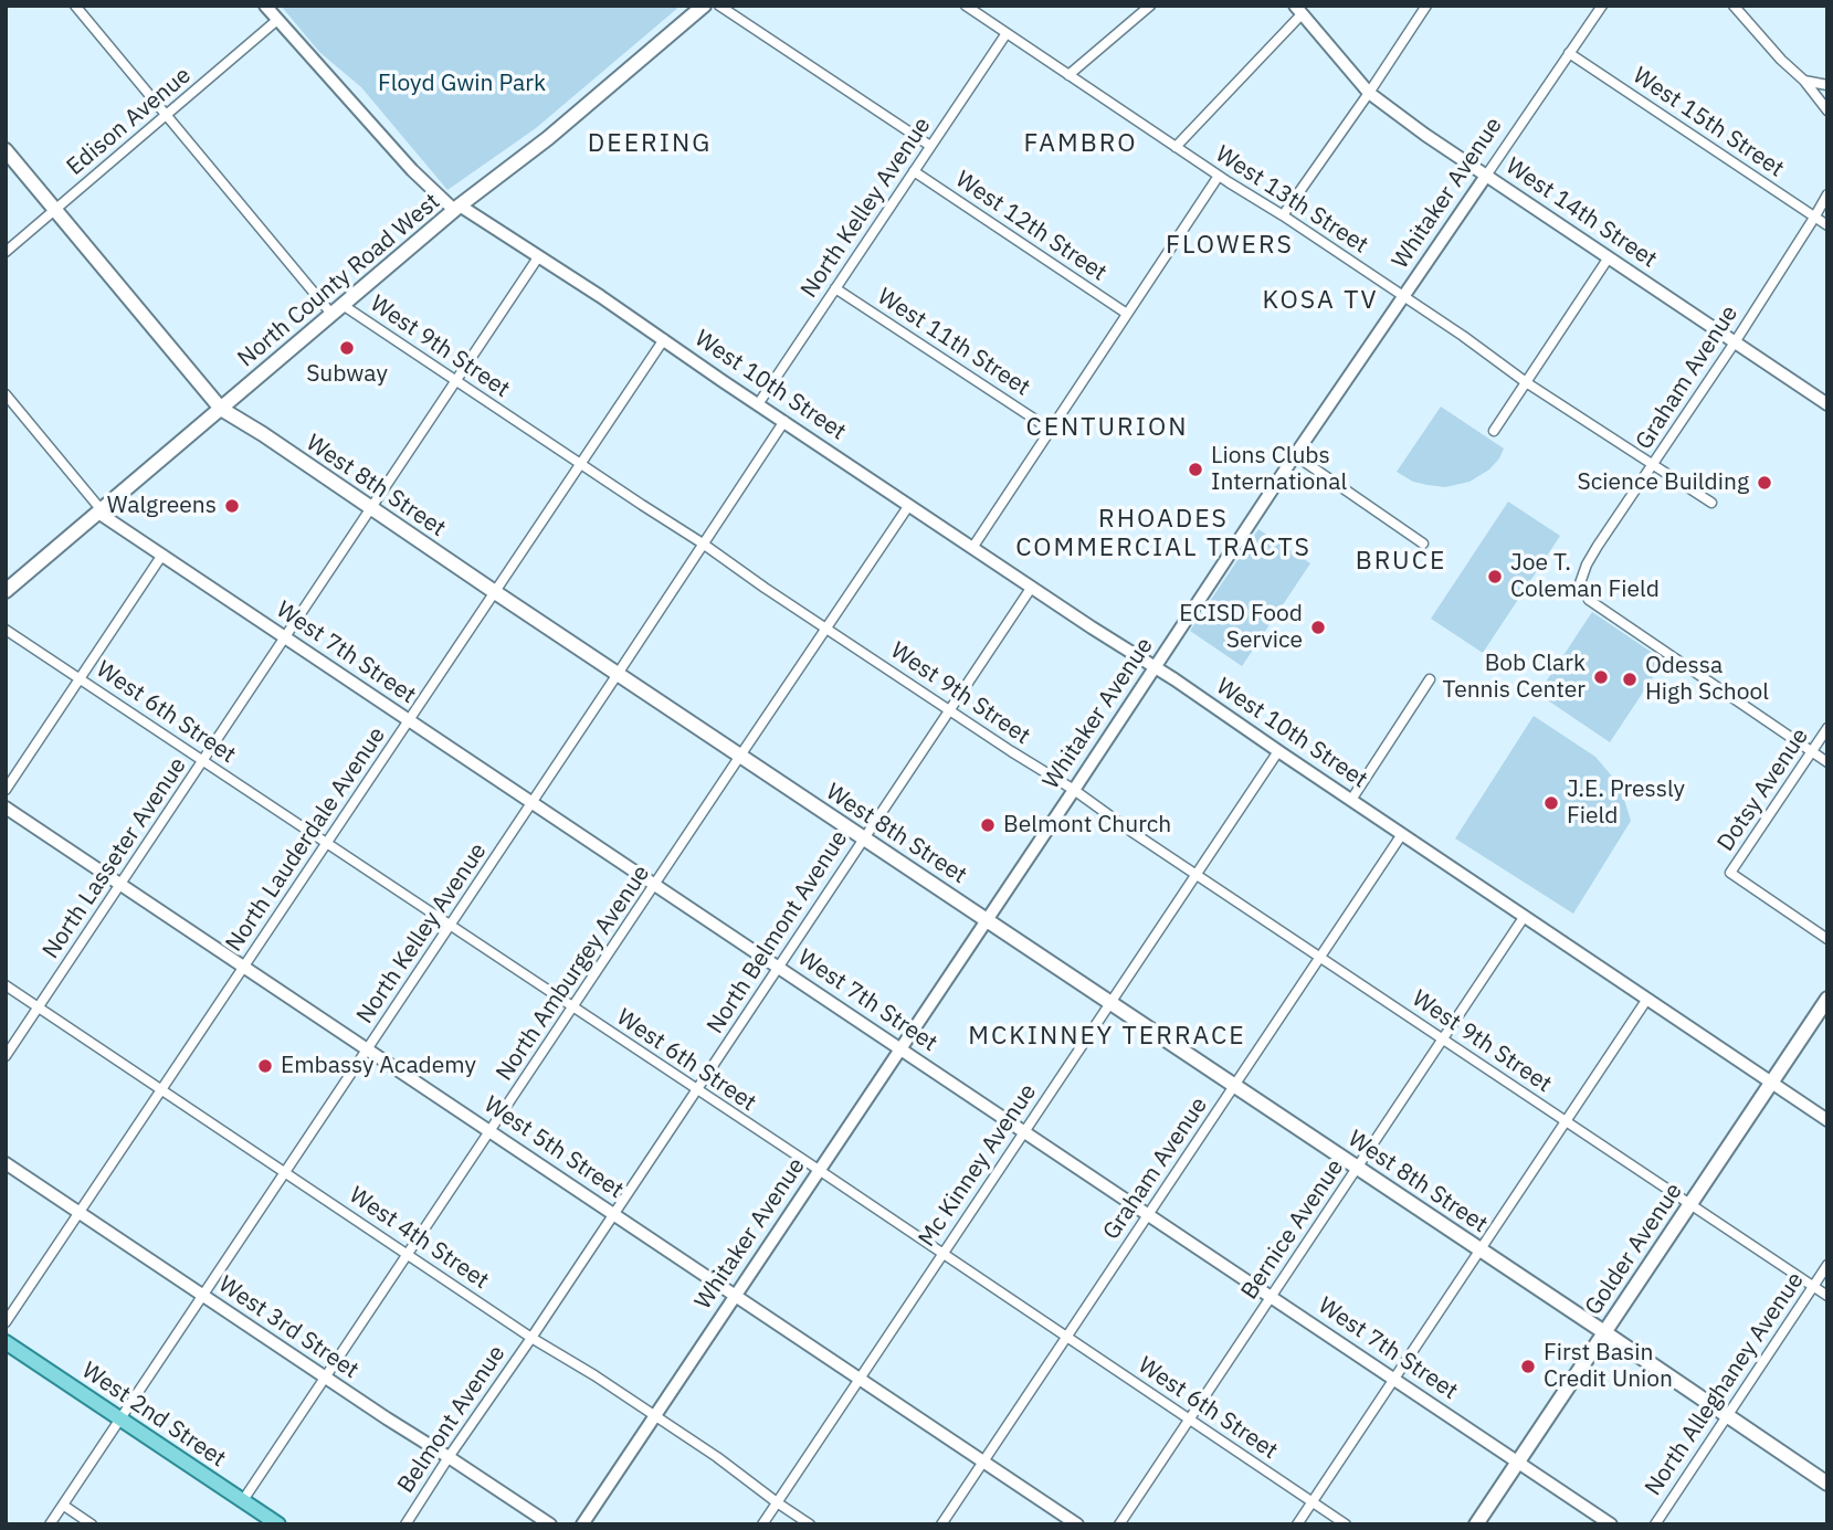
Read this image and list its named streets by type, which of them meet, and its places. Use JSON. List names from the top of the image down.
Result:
{
  "streets": {
    "main road": [
      "North County Road West",
      "West 8th Street",
      "Golder Avenue",
      "West 2nd Street"
    ],
    "street": [
      "Edison Avenue",
      "West 15th Street",
      "Whitaker Avenue",
      "West 13th Street",
      "North Kelley Avenue",
      "West 14th Street",
      "West 12th Street",
      "West 11th Street",
      "West 9th Street",
      "Graham Avenue",
      "West 10th Street",
      "West 7th Street",
      "West 6th Street",
      "Dotsy Avenue",
      "North Lauderdale Avenue",
      "North Lasseter Avenue",
      "North Belmont Avenue",
      "North Amburgey Avenue",
      "West 5th Street",
      "Mc Kinney Avenue",
      "Bernice Avenue",
      "West 4th Street",
      "West 3rd Street",
      "North Alleghaney Avenue",
      "Belmont Avenue"
    ]
  },
  "crossings": [
    ["Edison Avenue", "West 9th Street"],
    ["Edison Avenue", "West 10th Street"],
    ["Edison Avenue", "West 8th Street"],
    ["West 15th Street", "Whitaker Avenue"],
    ["West 15th Street", "Graham Avenue"],
    ["Whitaker Avenue", "West 13th Street"],
    ["Whitaker Avenue", "West 14th Street"],
    ["Whitaker Avenue", "West 9th Street"],
    ["Whitaker Avenue", "West 10th Street"],
    ["Whitaker Avenue", "West 8th Street"],
    ["Whitaker Avenue", "West 7th Street"],
    ["Whitaker Avenue", "West 6th Street"],
    ["Whitaker Avenue", "West 5th Street"],
    ["Whitaker Avenue", "West 4th Street"],
    ["West 13th Street", "North Kelley Avenue"],
    ["West 13th Street", "Graham Avenue"],
    ["North Kelley Avenue", "West 12th Street"],
    ["North Kelley Avenue", "West 11th Street"],
    ["North Kelley Avenue", "West 9th Street"],
    ["North Kelley Avenue", "West 10th Street"],
    ["North Kelley Avenue", "West 8th Street"],
    ["North Kelley Avenue", "West 7th Street"],
    ["North Kelley Avenue", "West 6th Street"],
    ["North Kelley Avenue", "West 5th Street"],
    ["North Kelley Avenue", "West 4th Street"],
    ["North Kelley Avenue", "West 3rd Street"],
    ["North Kelley Avenue", "West 2nd Street"],
    ["West 14th Street", "Graham Avenue"],
    ["North County Road West", "West 9th Street"],
    ["North County Road West", "West 10th Street"],
    ["North County Road West", "West 8th Street"],
    ["North County Road West", "West 7th Street"],
    ["West 9th Street", "Graham Avenue"],
    ["West 9th Street", "North Lauderdale Avenue"],
    ["West 9th Street", "North Lasseter Avenue"],
    ["West 9th Street", "North Belmont Avenue"],
    ["West 9th Street", "North Amburgey Avenue"],
    ["West 9th Street", "Mc Kinney Avenue"],
    ["West 9th Street", "Bernice Avenue"],
    ["West 9th Street", "Golder Avenue"],
    ["West 9th Street", "North Alleghaney Avenue"],
    ["Graham Avenue", "West 10th Street"],
    ["Graham Avenue", "West 8th Street"],
    ["Graham Avenue", "West 7th Street"],
    ["Graham Avenue", "West 6th Street"],
    ["Graham Avenue", "Dotsy Avenue"],
    ["Graham Avenue", "West 5th Street"],
    ["West 10th Street", "North Lauderdale Avenue"],
    ["West 10th Street", "North Lasseter Avenue"],
    ["West 10th Street", "North Belmont Avenue"],
    ["West 10th Street", "North Amburgey Avenue"],
    ["West 10th Street", "Mc Kinney Avenue"],
    ["West 10th Street", "Bernice Avenue"],
    ["West 10th Street", "Golder Avenue"],
    ["West 8th Street", "North Lauderdale Avenue"],
    ["West 8th Street", "North Lasseter Avenue"],
    ["West 8th Street", "North Belmont Avenue"],
    ["West 8th Street", "North Amburgey Avenue"],
    ["West 8th Street", "Mc Kinney Avenue"],
    ["West 8th Street", "Bernice Avenue"],
    ["West 8th Street", "Golder Avenue"],
    ["West 8th Street", "North Alleghaney Avenue"],
    ["West 7th Street", "North Lauderdale Avenue"],
    ["West 7th Street", "North Lasseter Avenue"],
    ["West 7th Street", "North Belmont Avenue"],
    ["West 7th Street", "North Amburgey Avenue"],
    ["West 7th Street", "Mc Kinney Avenue"],
    ["West 7th Street", "Bernice Avenue"],
    ["West 7th Street", "Golder Avenue"],
    ["West 6th Street", "North Lauderdale Avenue"],
    ["West 6th Street", "North Lasseter Avenue"],
    ["West 6th Street", "North Belmont Avenue"],
    ["West 6th Street", "North Amburgey Avenue"],
    ["West 6th Street", "Mc Kinney Avenue"],
    ["West 6th Street", "Bernice Avenue"],
    ["North Lauderdale Avenue", "West 5th Street"],
    ["North Lauderdale Avenue", "West 4th Street"],
    ["North Lauderdale Avenue", "West 3rd Street"],
    ["North Lasseter Avenue", "West 5th Street"],
    ["North Lasseter Avenue", "West 4th Street"],
    ["North Belmont Avenue", "West 5th Street"],
    ["North Belmont Avenue", "West 4th Street"],
    ["North Belmont Avenue", "Belmont Avenue"],
    ["North Amburgey Avenue", "West 5th Street"],
    ["North Amburgey Avenue", "West 4th Street"],
    ["North Amburgey Avenue", "West 3rd Street"],
    ["North Amburgey Avenue", "West 2nd Street"],
    ["West 5th Street", "Mc Kinney Avenue"],
    ["Mc Kinney Avenue", "West 4th Street"],
    ["West 4th Street", "Belmont Avenue"],
    ["West 3rd Street", "Belmont Avenue"]
  ],
  "districts": [
    "DEERING",
    "FAMBRO",
    "FLOWERS",
    "KOSA TV",
    "CENTURION",
    "RHOADES COMMERCIAL TRACTS",
    "BRUCE",
    "MCKINNEY TERRACE"
  ],
  "parks": ["Floyd Gwin Park"],
  "places": [
    "Subway",
    "Lions Clubs International",
    "Science Building",
    "Walgreens",
    "Joe T. Coleman Field",
    "ECISD Food Service",
    "Bob Clark Tennis Center",
    "Odessa High School",
    "J.E. Pressly Field",
    "Belmont Church",
    "Embassy Academy",
    "First Basin Credit Union"
  ]
}
